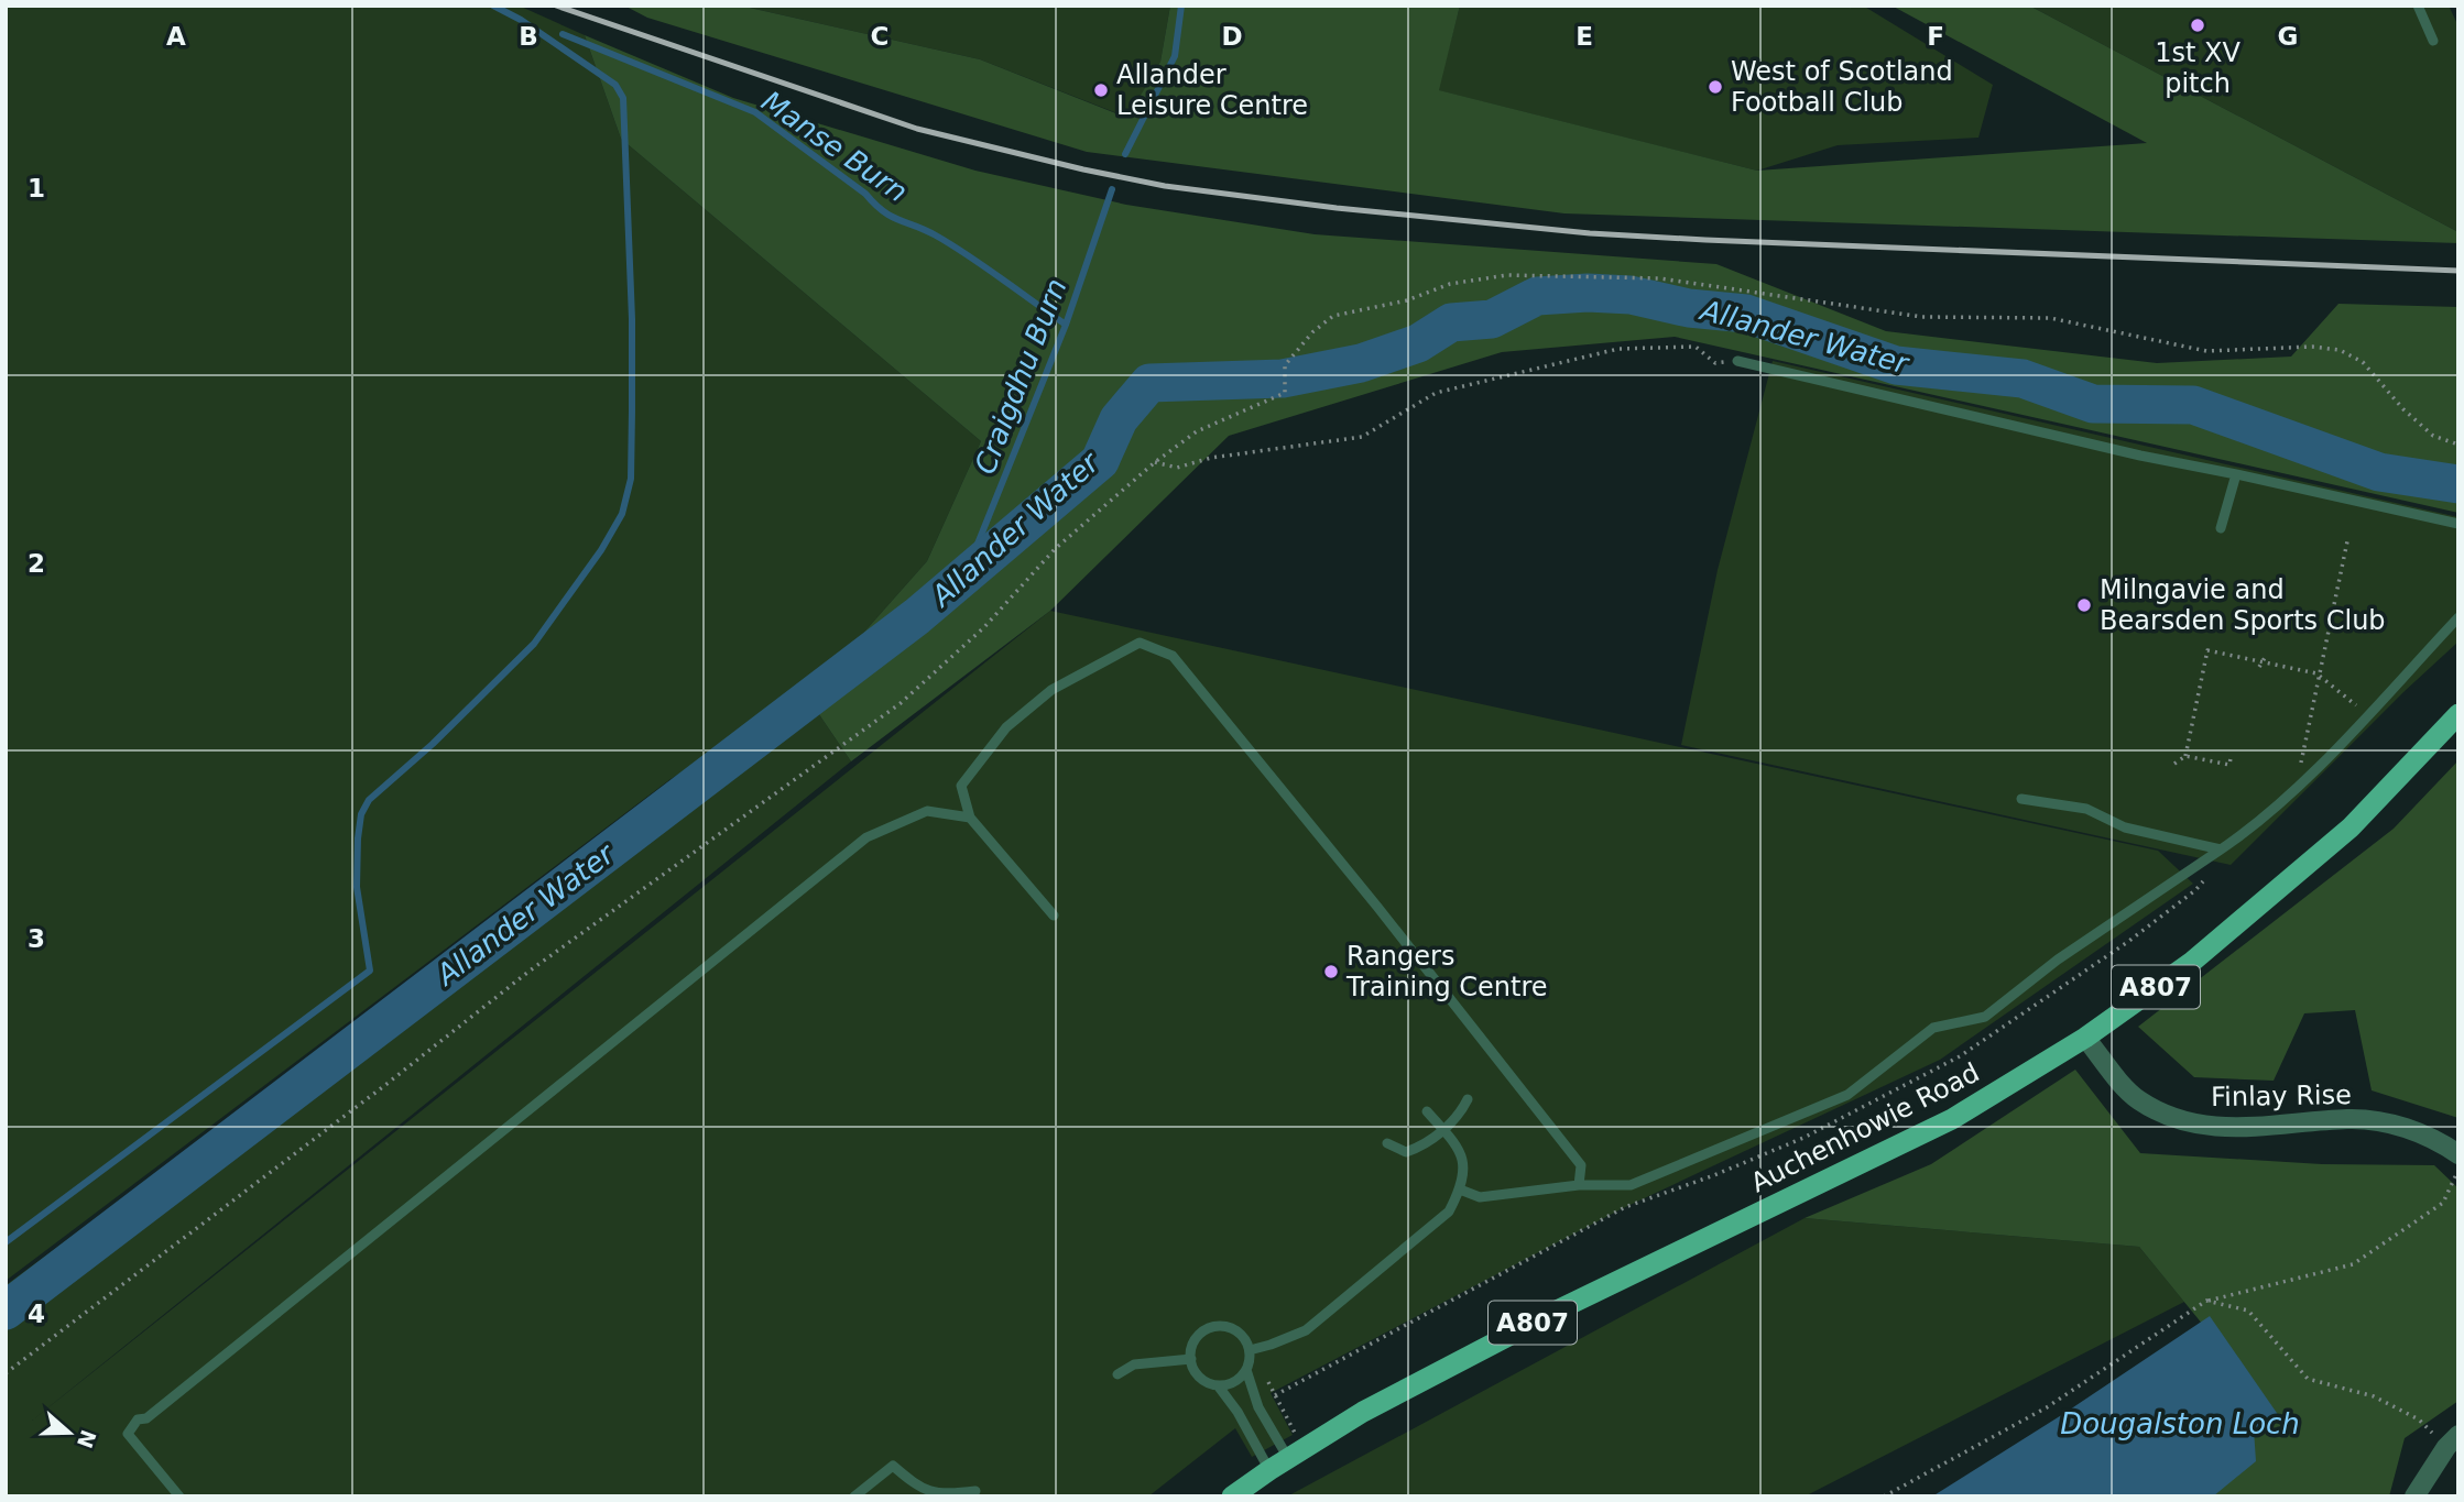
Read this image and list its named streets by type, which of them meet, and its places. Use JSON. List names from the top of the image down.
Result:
{
  "streets": {
    "main road": ["A807", "Auchenhowie Road"],
    "street": ["Finlay Rise"]
  },
  "crossings": [
    ["Finlay Rise", "Auchenhowie Road"]
  ],
  "water": [
    "Manse Burn",
    "Allander Water",
    "Craigdhu Burn",
    "Dougalston Loch"
  ],
  "places": [
    "1st XV pitch",
    "West of Scotland Football Club",
    "Allander Leisure Centre",
    "Milngavie and Bearsden Sports Club",
    "Rangers Training Centre"
  ],
  "north": "right",
  "grid": {
    "columns": [
      "A",
      "B",
      "C",
      "D",
      "E",
      "F",
      "G"
    ],
    "rows": [
      "1",
      "2",
      "3",
      "4"
    ]
  }
}
